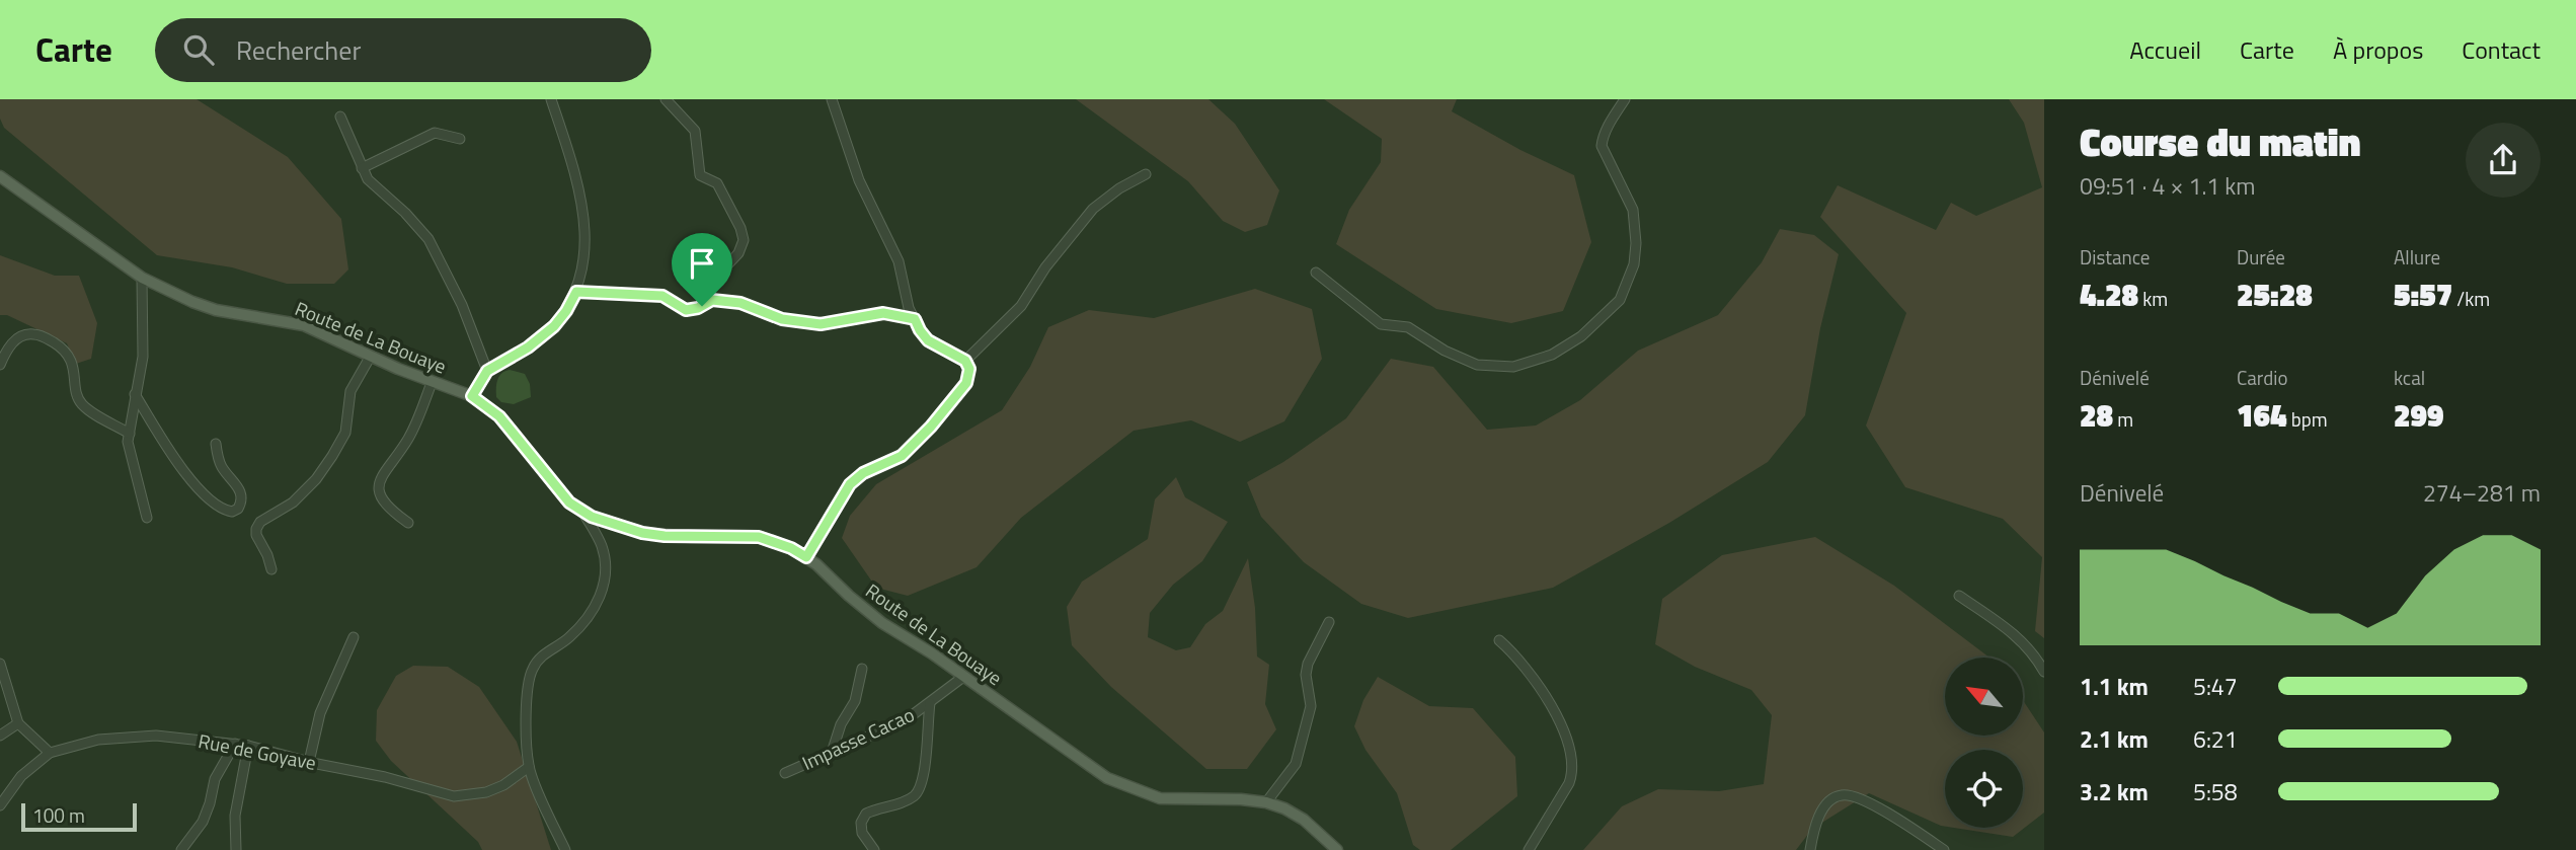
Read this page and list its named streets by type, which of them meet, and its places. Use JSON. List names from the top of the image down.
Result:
{
  "streets": {
    "main road": ["Route de La Bouaye"],
    "street": ["Impasse Cacao", "Rue de Goyave"]
  },
  "crossings": [
    ["Route de La Bouaye", "Impasse Cacao"]
  ],
  "scale_bar": "100 m",
  "north": "top left",
  "page": {
    "header": "Carte",
    "search": "Rechercher",
    "nav": [
      "Accueil",
      "Carte",
      "À propos",
      "Contact"
    ],
    "heading": ["Course du matin", "09:51 · 4 × 1.1 km"],
    "stats": [
      ["Distance", "4.28 km"],
      ["Durée", "25:28"],
      ["Allure", "5:57 /km"],
      ["Dénivelé", "28 m"],
      ["Cardio", "164 bpm"],
      ["kcal", "299"]
    ],
    "chart": ["Dénivelé", "274–281 m"],
    "list": [
      {
        "name": "1.1 km",
        "note": "5:47"
      },
      {
        "name": "2.1 km",
        "note": "6:21"
      },
      {
        "name": "3.2 km",
        "note": "5:58"
      }
    ],
    "scale": "100 m"
  }
}
